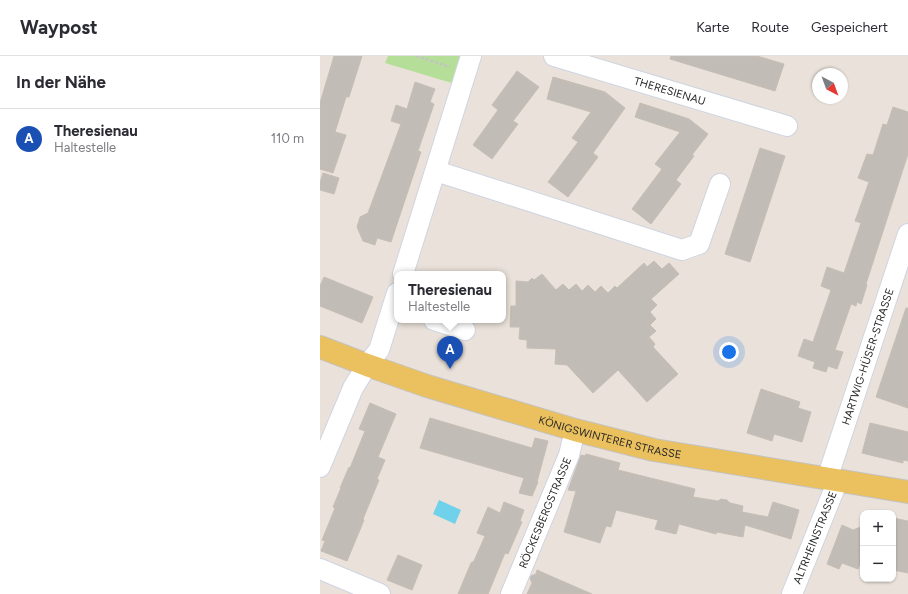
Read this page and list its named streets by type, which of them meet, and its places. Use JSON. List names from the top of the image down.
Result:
{
  "streets": {
    "main road": ["KÖNIGSWINTERER STRASSE"],
    "street": [
      "THERESIENAU",
      "HARTWIG-HÜSER-STRASSE",
      "RÖCKESBERGSTRASSE",
      "ALTRHEINSTRASSE"
    ]
  },
  "crossings": [
    ["HARTWIG-HÜSER-STRASSE", "KÖNIGSWINTERER STRASSE"],
    ["HARTWIG-HÜSER-STRASSE", "ALTRHEINSTRASSE"],
    ["KÖNIGSWINTERER STRASSE", "RÖCKESBERGSTRASSE"],
    ["KÖNIGSWINTERER STRASSE", "ALTRHEINSTRASSE"]
  ],
  "north": "bottom right",
  "page": {
    "header": "Waypost",
    "nav": ["Karte", "Route", "Gespeichert"],
    "heading": "In der Nähe",
    "list": [
      {
        "mark": "A",
        "name": "Theresienau",
        "note": "Haltestelle",
        "value": "110 m"
      }
    ],
    "popup": ["Theresienau", "Haltestelle"],
    "pins": "A",
    "map_buttons": ["+", "−"]
  }
}
